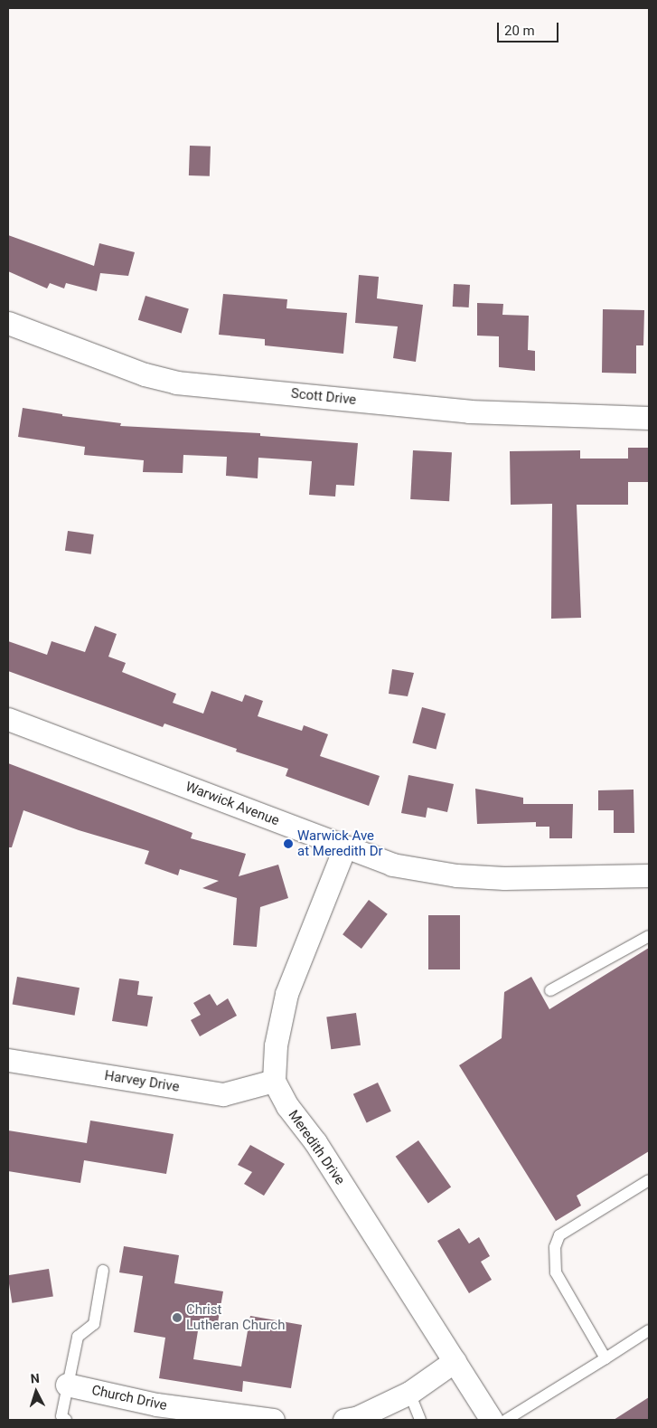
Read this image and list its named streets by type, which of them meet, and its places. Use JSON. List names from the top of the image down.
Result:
{
  "streets": {
    "street": [
      "Scott Drive",
      "Warwick Avenue",
      "Harvey Drive",
      "Meredith Drive",
      "Church Drive"
    ]
  },
  "crossings": [
    ["Harvey Drive", "Meredith Drive"]
  ],
  "places": ["Warwick Ave at Meredith Dr", "Christ Lutheran Church"],
  "scale_bar": "20 m",
  "north": "top"
}
